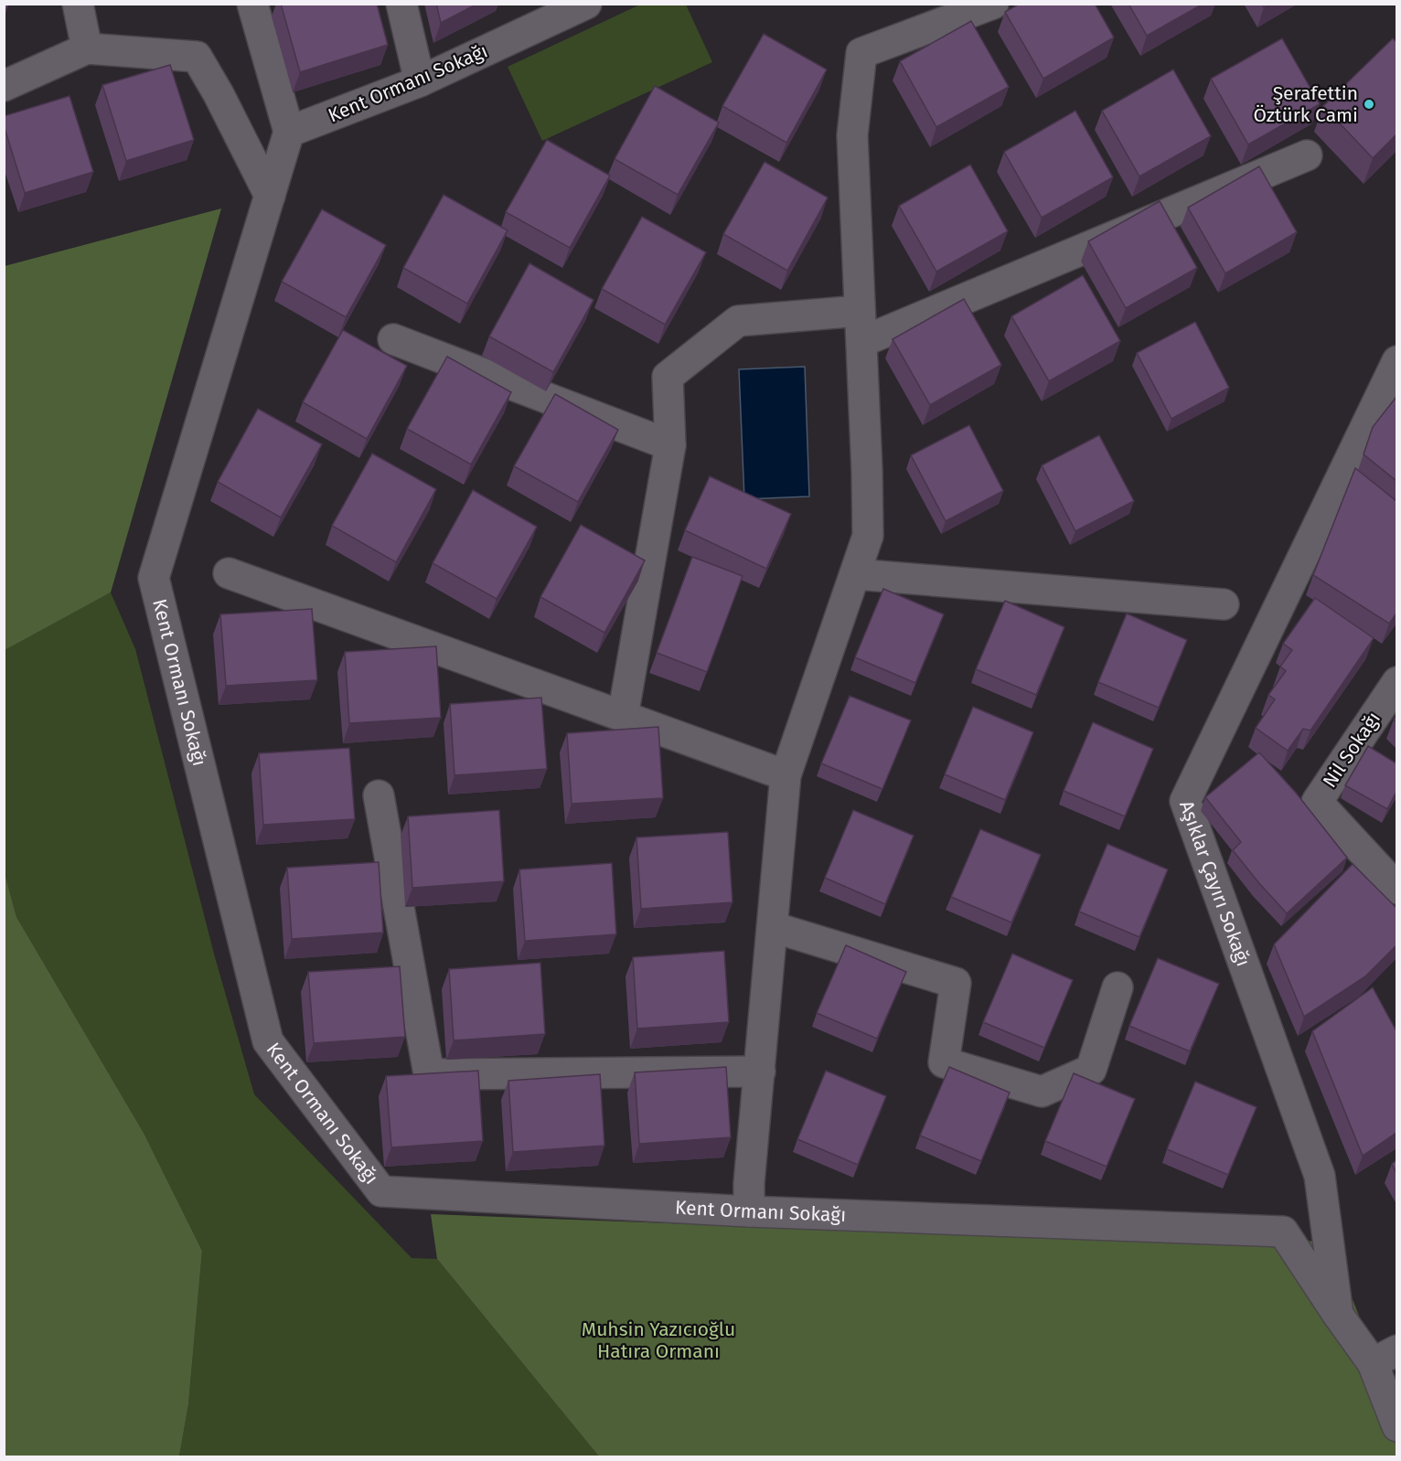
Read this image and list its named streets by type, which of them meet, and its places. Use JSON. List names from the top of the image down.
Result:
{
  "streets": {
    "street": ["Kent Ormanı Sokağı", "Nil Sokağı", "Aşıklar Çayırı Sokağı"]
  },
  "crossings": [
    ["Kent Ormanı Sokağı", "Aşıklar Çayırı Sokağı"]
  ],
  "parks": ["Muhsin Yazıcıoğlu Hatıra Ormanı"],
  "places": ["Şerafettin Öztürk Cami"]
}
